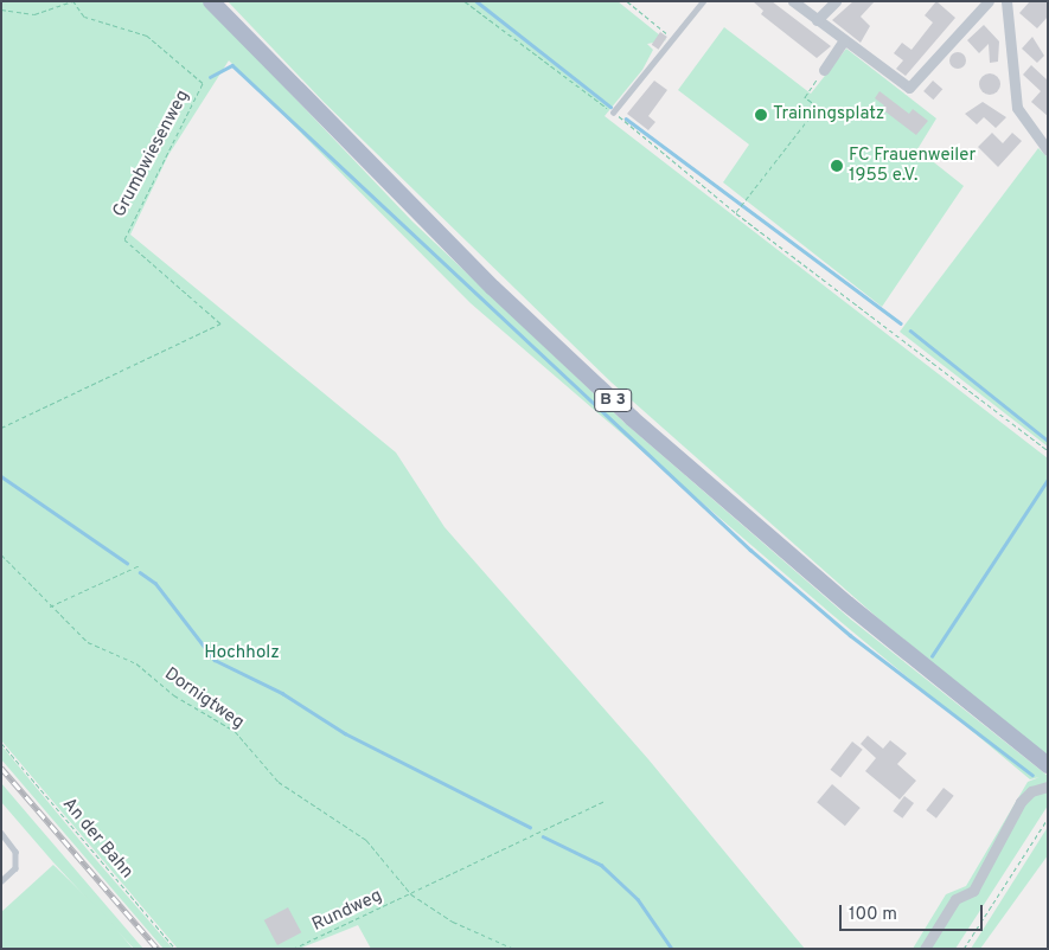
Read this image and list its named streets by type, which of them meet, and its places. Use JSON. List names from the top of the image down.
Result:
{
  "streets": {
    "main road": ["B 3"],
    "path": [
      "Grumbwiesenweg",
      "Dornigtweg",
      "An der Bahn",
      "Rundweg"
    ]
  },
  "crossings": [
    ["Dornigtweg", "Rundweg"]
  ],
  "parks": ["Hochholz"],
  "places": ["Trainingsplatz", "FC Frauenweiler 1955 e.V."],
  "scale_bar": "100 m"
}
